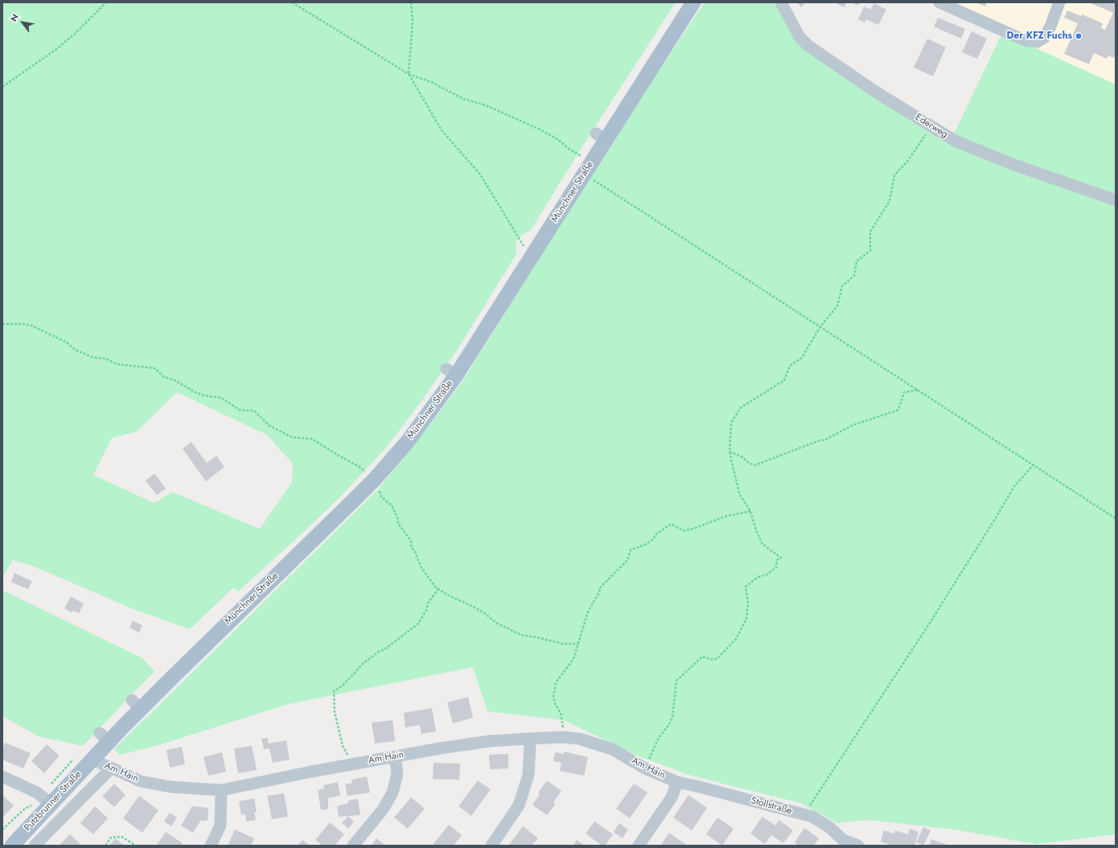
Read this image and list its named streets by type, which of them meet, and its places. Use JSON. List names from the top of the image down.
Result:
{
  "streets": {
    "main road": ["Münchner Straße", "Putzbrunner Straße"],
    "street": ["Ederweg", "Am Hain", "Stollstraße"]
  },
  "crossings": [
    ["Münchner Straße", "Am Hain"],
    ["Münchner Straße", "Putzbrunner Straße"],
    ["Am Hain", "Putzbrunner Straße"],
    ["Am Hain", "Stollstraße"]
  ],
  "places": ["Der KFZ Fuchs"],
  "north": "top left"
}
